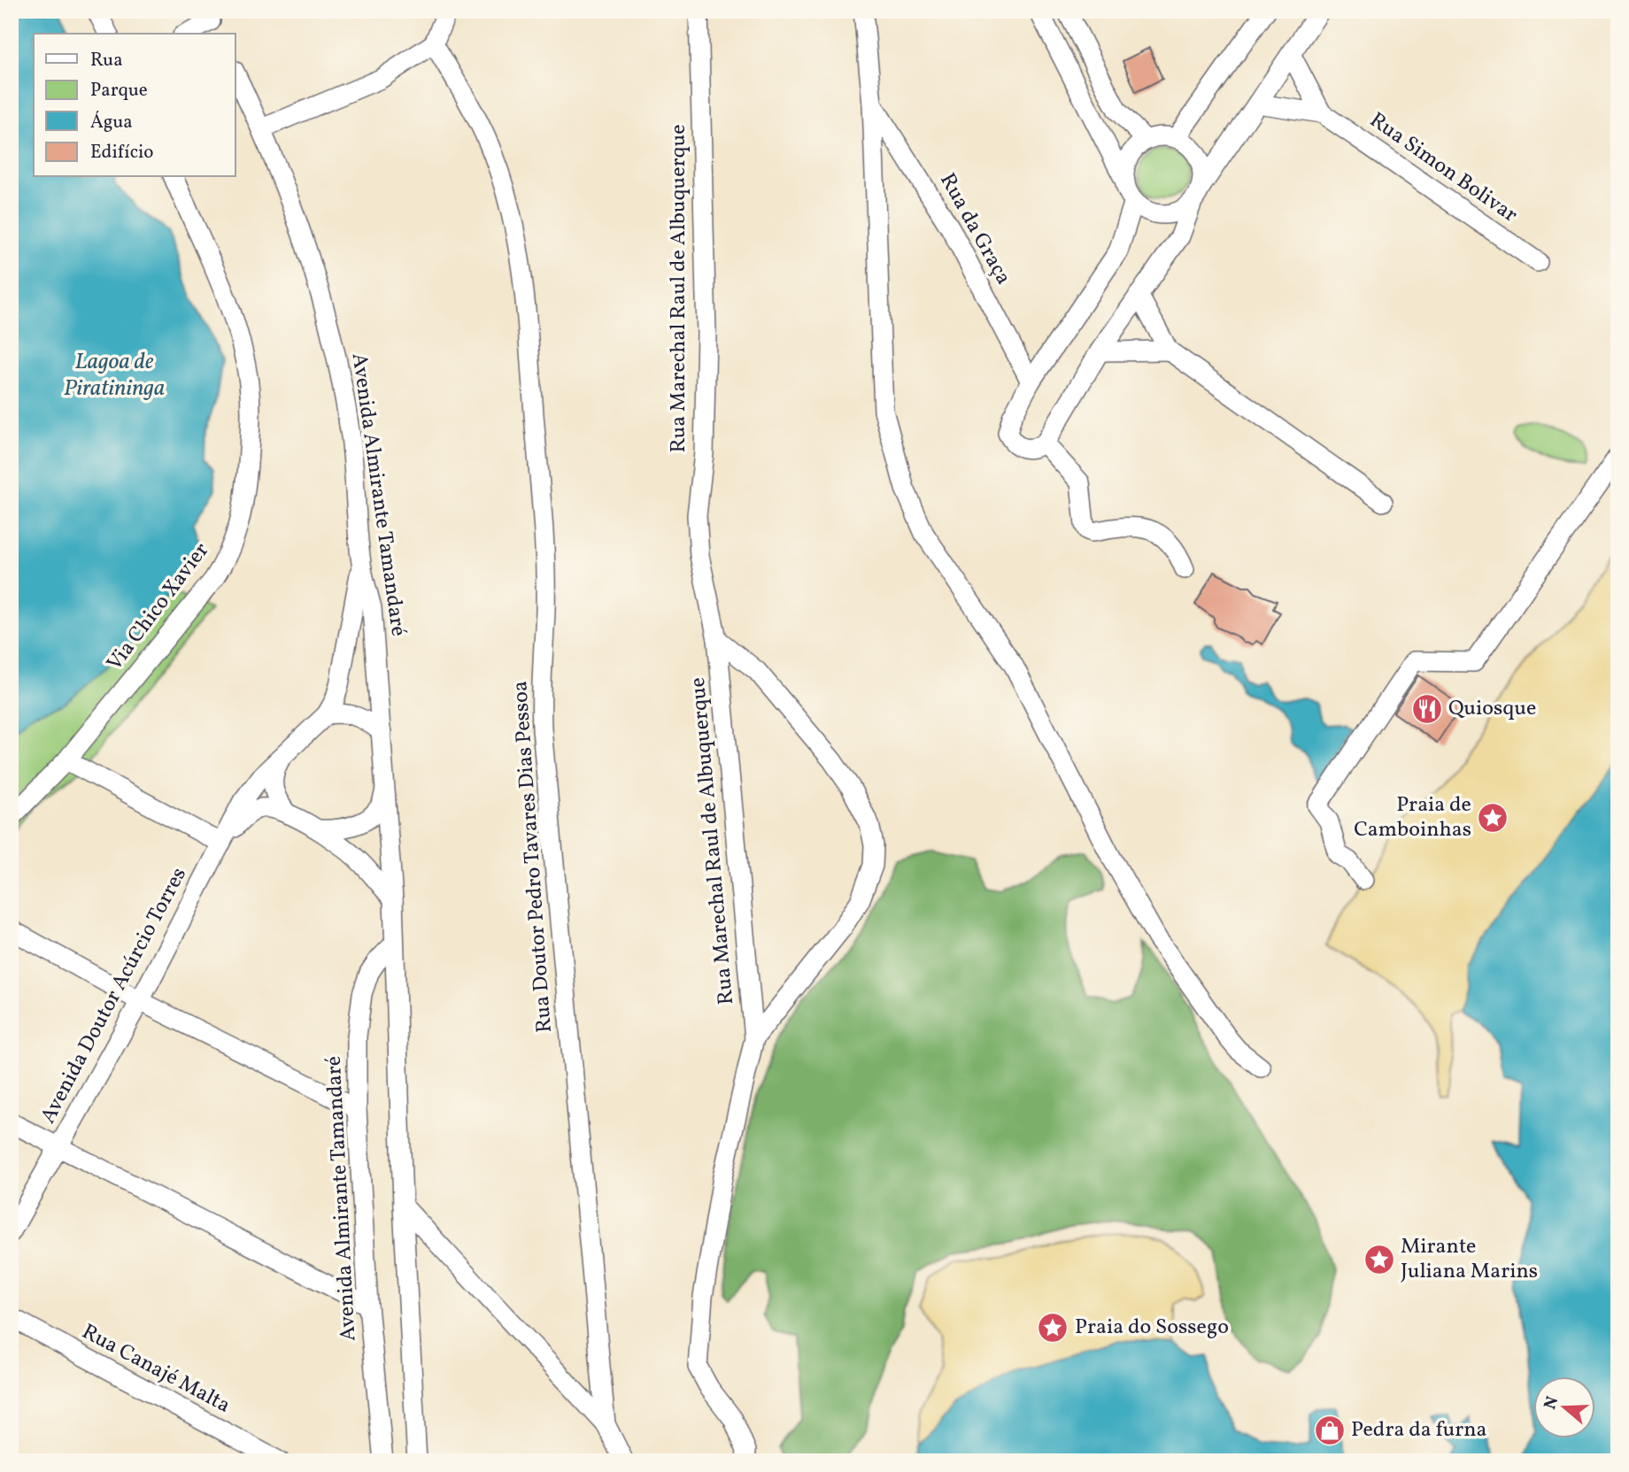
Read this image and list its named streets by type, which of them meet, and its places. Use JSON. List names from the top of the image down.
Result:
{
  "streets": {
    "street": [
      "Rua Simon Bolivar",
      "Rua da Graça",
      "Rua Marechal Raul de Albuquerque",
      "Avenida Almirante Tamandaré",
      "Via Chico Xavier",
      "Rua Doutor Pedro Tavares Dias Pessoa",
      "Avenida Doutor Acúrcio Torres",
      "Rua Canajé Malta"
    ]
  },
  "crossings": [
    ["Avenida Almirante Tamandaré", "Avenida Doutor Acúrcio Torres"]
  ],
  "water": ["Lagoa de Piratininga"],
  "places": {
    "restaurant": ["Quiosque"],
    "place": ["Praia de Camboinhas", "Mirante Juliana Marins", "Praia do Sossego"],
    "shop": ["Pedra da furna"]
  },
  "legend": [
    "Rua",
    "Parque",
    "Água",
    "Edifício"
  ],
  "north": "left"
}
